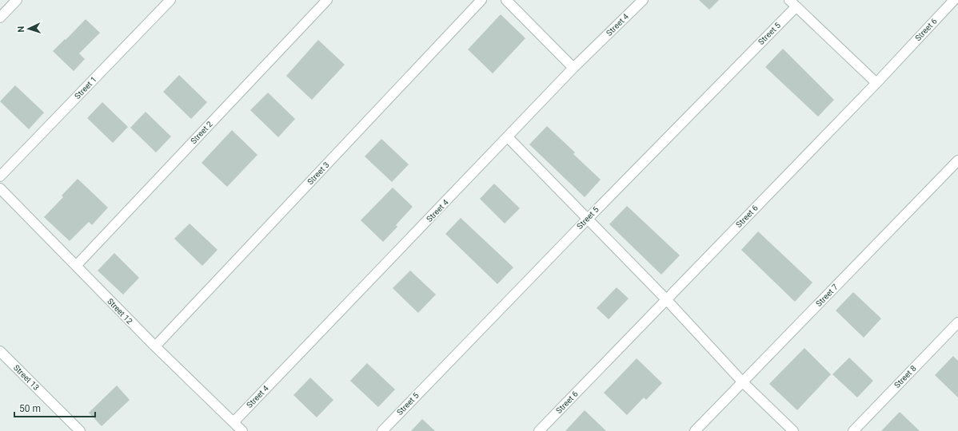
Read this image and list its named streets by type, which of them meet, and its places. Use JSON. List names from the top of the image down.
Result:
{
  "streets": {
    "street": [
      "Street 4",
      "Street 6",
      "Street 5",
      "Street 1",
      "Street 2",
      "Street 3",
      "Street 7",
      "Street 12",
      "Street 8",
      "Street 13"
    ]
  },
  "crossings": [
    ["Street 4", "Street 12"],
    ["Street 2", "Street 12"],
    ["Street 3", "Street 12"]
  ],
  "scale_bar": "50 m",
  "north": "left"
}
